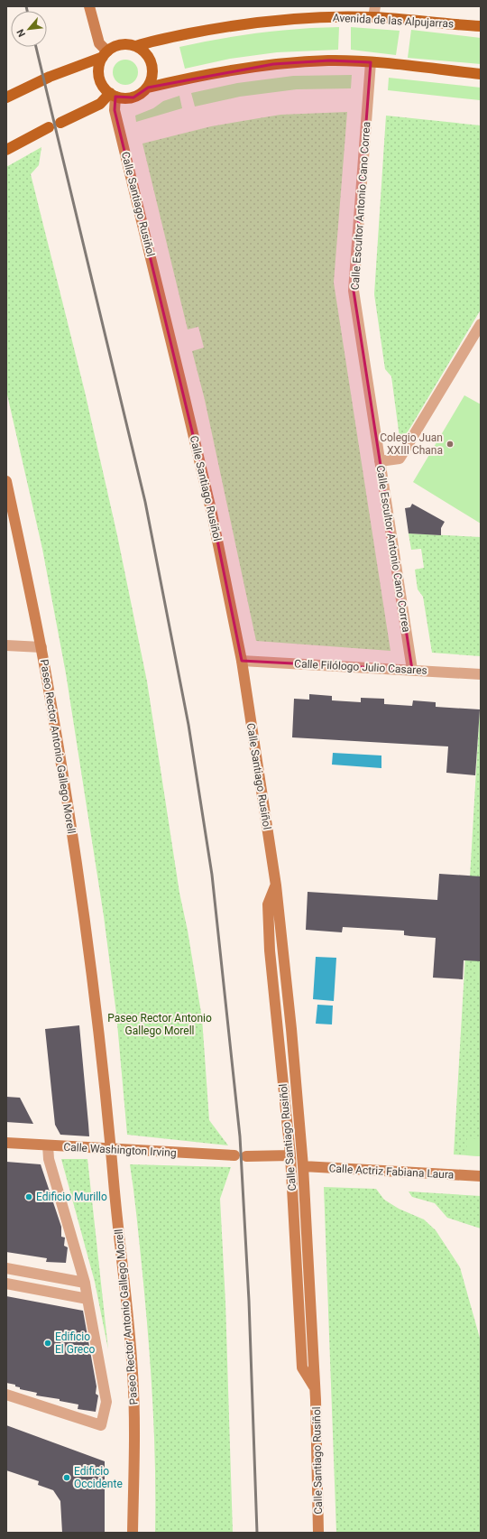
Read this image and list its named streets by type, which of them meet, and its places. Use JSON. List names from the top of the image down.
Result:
{
  "streets": {
    "main road": ["Avenida de las Alpujarras"],
    "street": [
      "Calle Santiago Rusiñol",
      "Calle Escultor Antonio Cano Correa",
      "Calle Filólogo Julio Casares",
      "Paseo Rector Antonio Gallego Morell",
      "Calle Washington Irving",
      "Calle Actriz Fabiana Laura"
    ]
  },
  "crossings": [
    ["Avenida de las Alpujarras", "Calle Santiago Rusiñol"],
    ["Calle Santiago Rusiñol", "Calle Filólogo Julio Casares"],
    ["Calle Santiago Rusiñol", "Calle Actriz Fabiana Laura"],
    ["Calle Escultor Antonio Cano Correa", "Calle Filólogo Julio Casares"],
    ["Paseo Rector Antonio Gallego Morell", "Calle Washington Irving"]
  ],
  "parks": ["Paseo Rector Antonio Gallego Morell"],
  "places": [
    "Colegio Juan XXIII Chana",
    "Edificio Murillo",
    "Edificio El Greco",
    "Edificio Occidente"
  ],
  "north": "bottom left"
}
